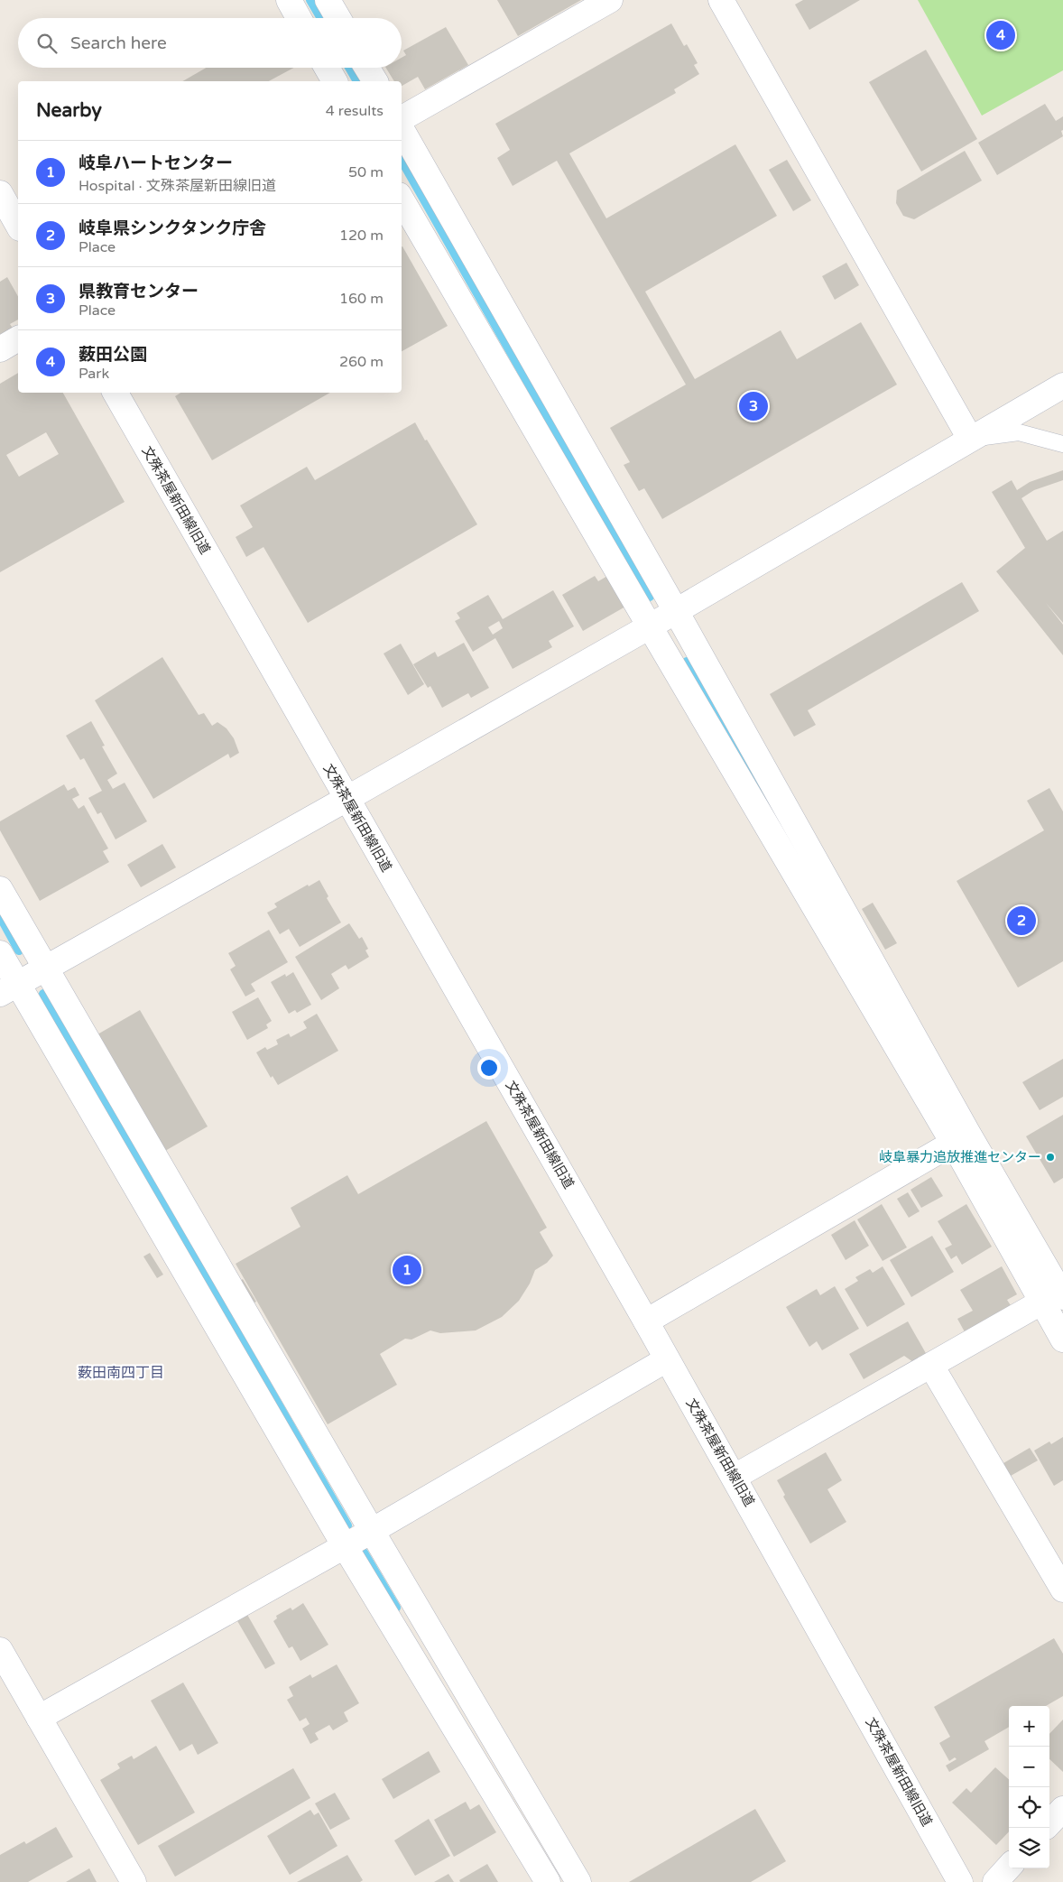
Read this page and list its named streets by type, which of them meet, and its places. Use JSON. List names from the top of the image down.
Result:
{
  "streets": {
    "street": ["文殊茶屋新田線旧道"]
  },
  "districts": ["薮田南四丁目"],
  "places": ["岐阜暴力追放推進センター"],
  "page": {
    "search": "Search here",
    "pins": [
      "4",
      "3",
      "2",
      "1"
    ],
    "heading": ["Nearby", "4 results"],
    "list": [
      {
        "mark": "1",
        "name": "岐阜ハートセンター",
        "note": "Hospital · 文殊茶屋新田線旧道",
        "value": "50 m"
      },
      {
        "mark": "2",
        "name": "岐阜県シンクタンク庁舎",
        "note": "Place",
        "value": "120 m"
      },
      {
        "mark": "3",
        "name": "県教育センター",
        "note": "Place",
        "value": "160 m"
      },
      {
        "mark": "4",
        "name": "薮田公園",
        "note": "Park",
        "value": "260 m"
      }
    ],
    "map_buttons": ["+", "−"]
  }
}
